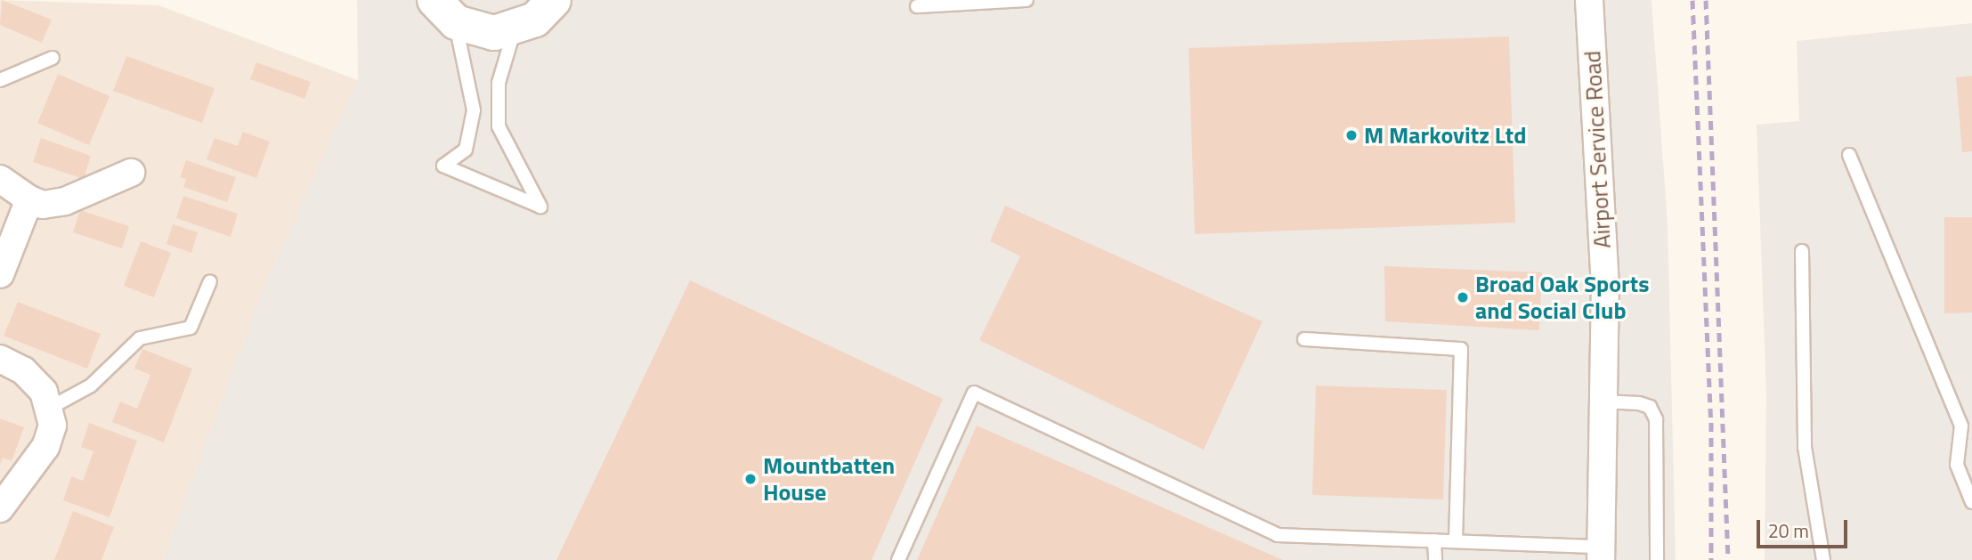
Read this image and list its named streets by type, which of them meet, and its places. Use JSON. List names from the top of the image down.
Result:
{
  "streets": {
    "street": ["Airport Service Road"]
  },
  "places": ["M Markovitz Ltd", "Broad Oak Sports and Social Club", "Mountbatten House"],
  "scale_bar": "20 m"
}
